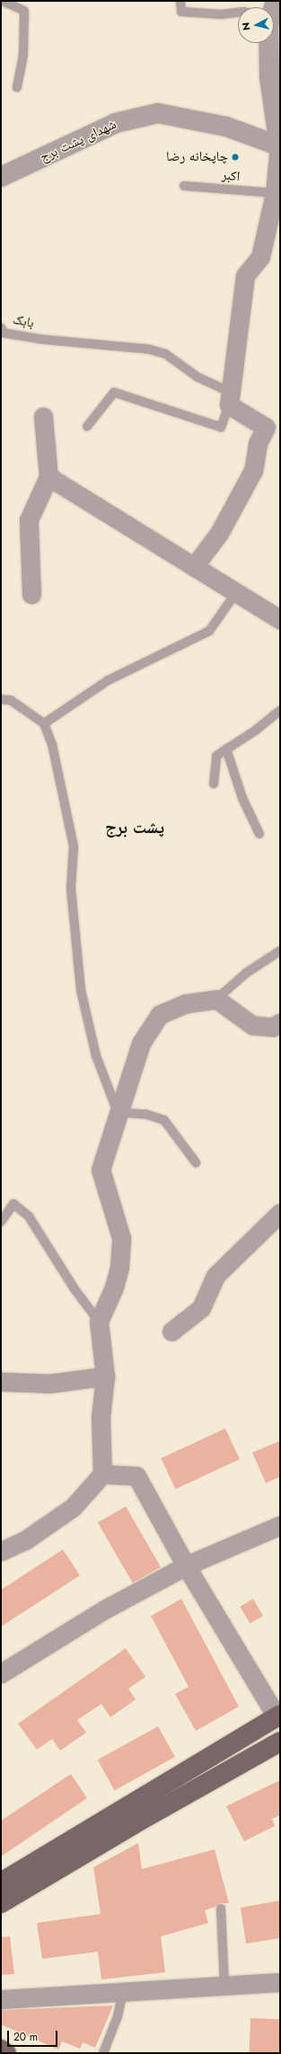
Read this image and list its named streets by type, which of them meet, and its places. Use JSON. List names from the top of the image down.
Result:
{
  "streets": {
    "street": ["شهدای پشت برج"],
    "lane": ["اکبر", "بابک"]
  },
  "districts": ["پشت برج"],
  "places": ["چاپخانه رضا"],
  "scale_bar": "20 m",
  "north": "left"
}
